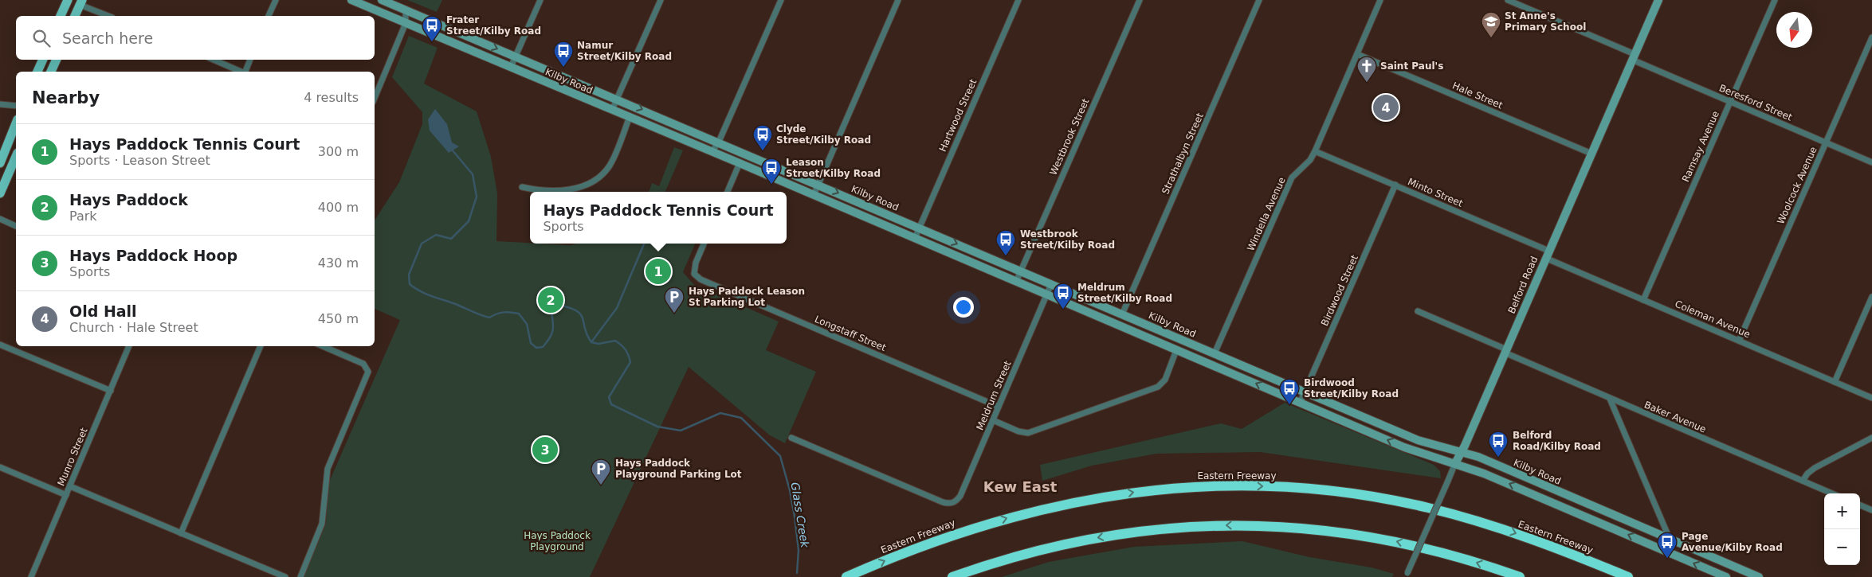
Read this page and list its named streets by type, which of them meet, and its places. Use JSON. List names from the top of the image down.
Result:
{
  "streets": {
    "highway": ["Eastern Freeway"],
    "street": [
      "Kilby Road",
      "Hale Street",
      "Beresford Street",
      "Hartwood Street",
      "Westbrook Street",
      "Ramsay Avenue",
      "Strathalbyn Street",
      "Woolcock Avenue",
      "Minto Street",
      "Windella Avenue",
      "Belford Road",
      "Birdwood Street",
      "Coleman Avenue",
      "Longstaff Street",
      "Meldrum Street",
      "Baker Avenue",
      "Munro Street"
    ]
  },
  "crossings": [
    ["Kilby Road", "Hartwood Street"],
    ["Kilby Road", "Westbrook Street"],
    ["Kilby Road", "Strathalbyn Street"],
    ["Kilby Road", "Windella Avenue"],
    ["Kilby Road", "Belford Road"],
    ["Kilby Road", "Birdwood Street"],
    ["Kilby Road", "Meldrum Street"],
    ["Hale Street", "Windella Avenue"],
    ["Hale Street", "Belford Road"],
    ["Beresford Street", "Ramsay Avenue"],
    ["Beresford Street", "Woolcock Avenue"],
    ["Beresford Street", "Belford Road"],
    ["Ramsay Avenue", "Coleman Avenue"],
    ["Woolcock Avenue", "Coleman Avenue"],
    ["Minto Street", "Windella Avenue"],
    ["Minto Street", "Belford Road"],
    ["Minto Street", "Birdwood Street"],
    ["Minto Street", "Coleman Avenue"],
    ["Belford Road", "Coleman Avenue"],
    ["Belford Road", "Baker Avenue"],
    ["Longstaff Street", "Meldrum Street"]
  ],
  "districts": ["Kew East"],
  "water": ["Glass Creek"],
  "parks": ["Hays Paddock Playground"],
  "places": {
    "school or university": ["St Anne's Primary School"],
    "bus stop": [
      "Frater Street/Kilby Road",
      "Namur Street/Kilby Road",
      "Clyde Street/Kilby Road",
      "Leason Street/Kilby Road",
      "Westbrook Street/Kilby Road",
      "Meldrum Street/Kilby Road",
      "Birdwood Street/Kilby Road",
      "Belford Road/Kilby Road",
      "Page Avenue/Kilby Road"
    ],
    "church": ["Saint Paul's"],
    "parking": ["Hays Paddock Leason St Parking Lot", "Hays Paddock Playground Parking Lot"]
  },
  "north": "bottom",
  "page": {
    "search": "Search here",
    "heading": ["Nearby", "4 results"],
    "pins": [
      "4",
      "1",
      "2",
      "3"
    ],
    "list": [
      {
        "mark": "1",
        "name": "Hays Paddock Tennis Court",
        "note": "Sports · Leason Street",
        "value": "300 m"
      },
      {
        "mark": "2",
        "name": "Hays Paddock",
        "note": "Park",
        "value": "400 m"
      },
      {
        "mark": "3",
        "name": "Hays Paddock Hoop",
        "note": "Sports",
        "value": "430 m"
      },
      {
        "mark": "4",
        "name": "Old Hall",
        "note": "Church · Hale Street",
        "value": "450 m"
      }
    ],
    "popup": ["Hays Paddock Tennis Court", "Sports"],
    "map_buttons": ["+", "−"]
  }
}
